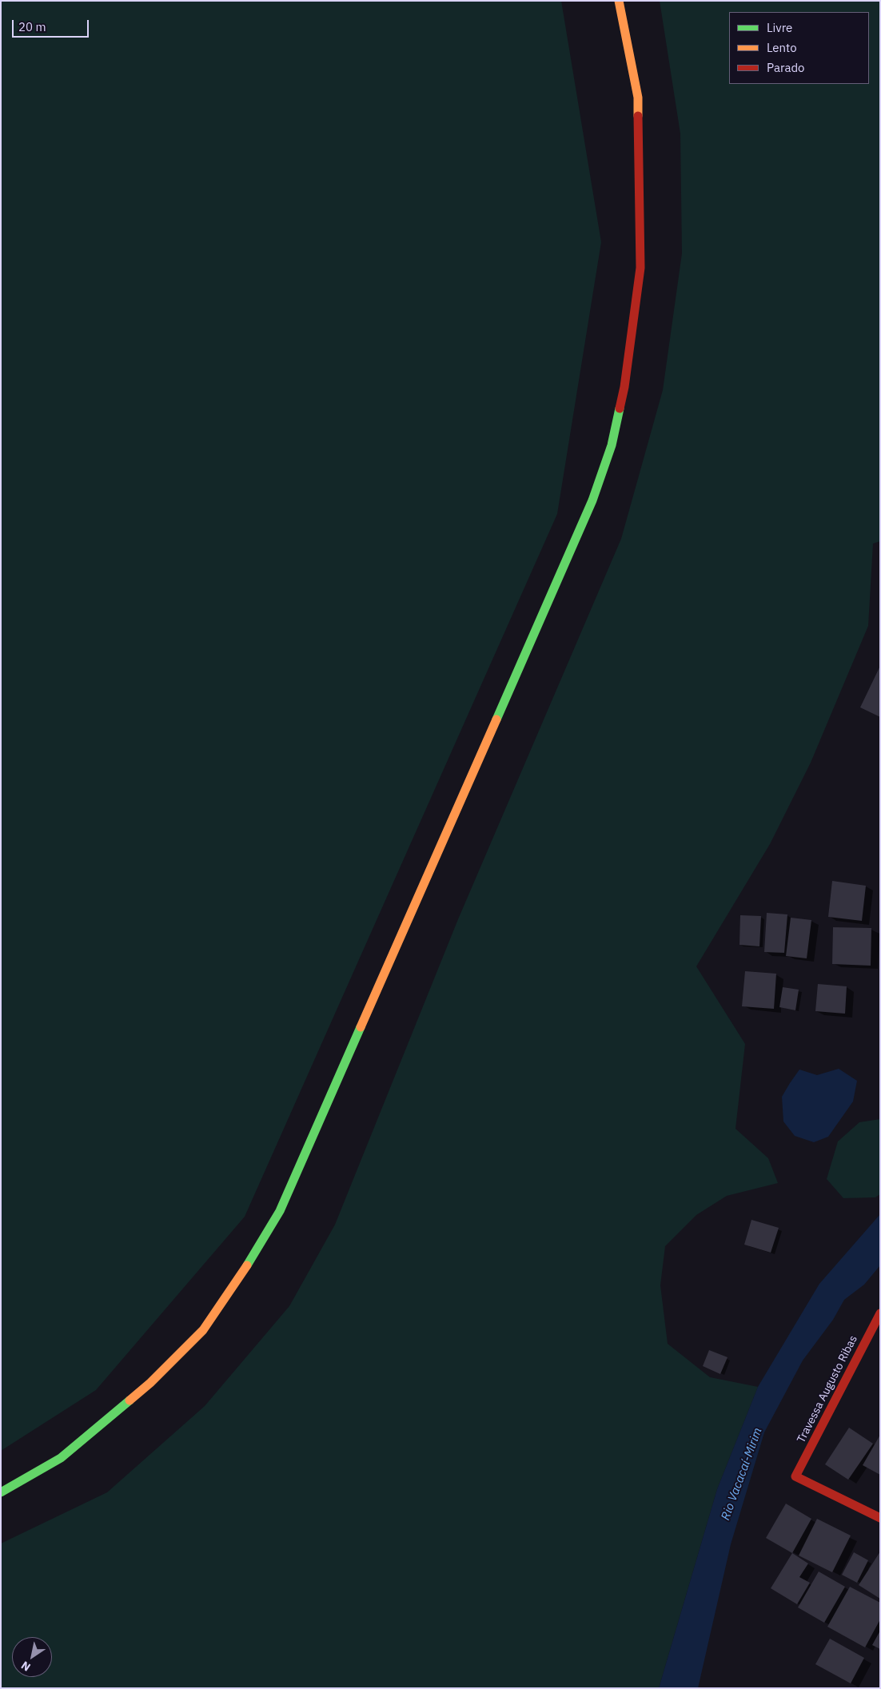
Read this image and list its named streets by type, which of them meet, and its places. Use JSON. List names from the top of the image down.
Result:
{
  "streets": {
    "main road": ["Travessa Augusto Ribas"]
  },
  "water": ["Rio Vacacaí-Mirim"],
  "legend": ["Livre", "Lento", "Parado"],
  "scale_bar": "20 m",
  "north": "bottom left"
}
